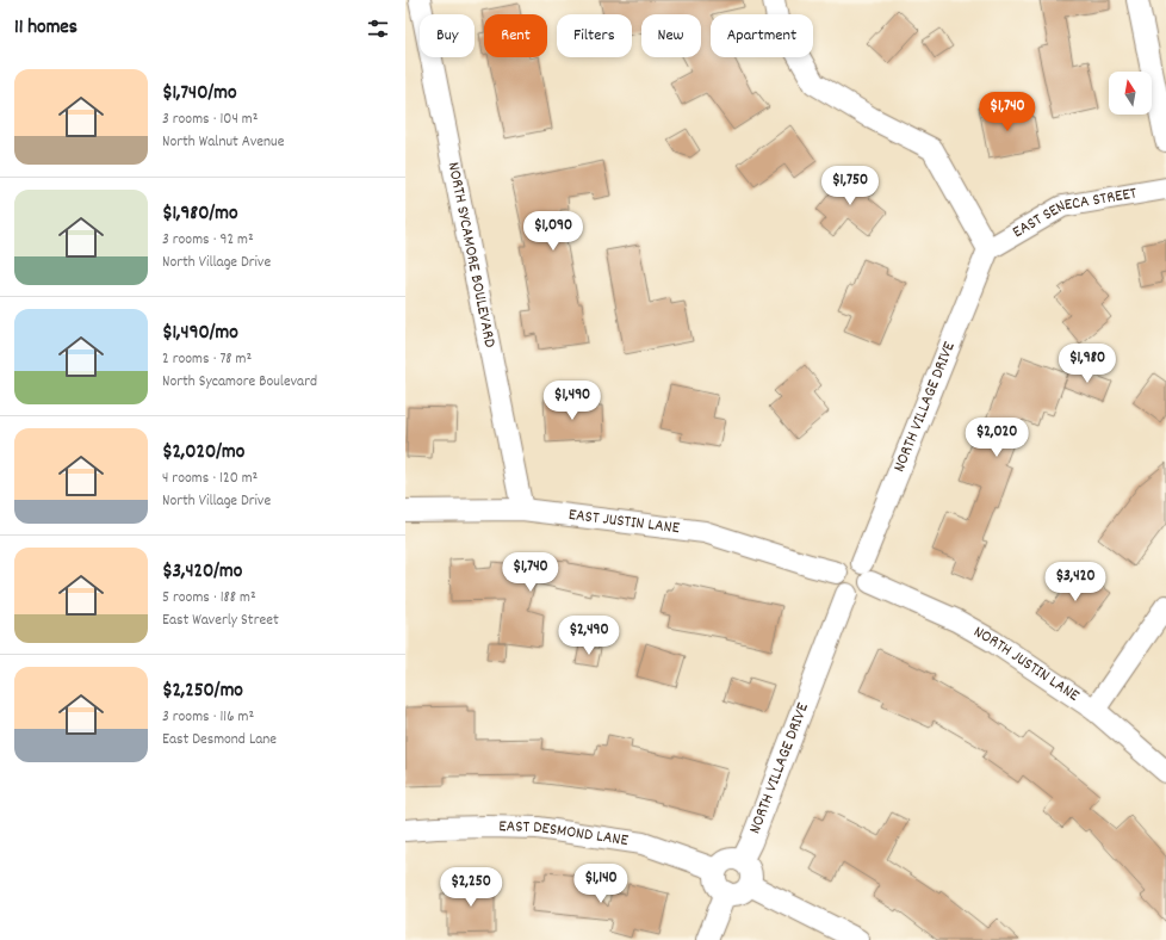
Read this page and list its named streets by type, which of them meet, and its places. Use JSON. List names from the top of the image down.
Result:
{
  "streets": {
    "street": [
      "EAST SENECA STREET",
      "NORTH SYCAMORE BOULEVARD",
      "NORTH VILLAGE DRIVE",
      "EAST JUSTIN LANE",
      "NORTH JUSTIN LANE",
      "EAST DESMOND LANE"
    ]
  },
  "crossings": [
    ["EAST SENECA STREET", "NORTH VILLAGE DRIVE"],
    ["NORTH SYCAMORE BOULEVARD", "EAST JUSTIN LANE"],
    ["NORTH VILLAGE DRIVE", "EAST JUSTIN LANE"],
    ["NORTH VILLAGE DRIVE", "NORTH JUSTIN LANE"],
    ["NORTH VILLAGE DRIVE", "EAST DESMOND LANE"],
    ["EAST JUSTIN LANE", "NORTH JUSTIN LANE"]
  ],
  "north": "top",
  "page": {
    "heading": "11 homes",
    "chip": [
      "Buy",
      "Rent",
      "Filters",
      "New",
      "Apartment"
    ],
    "list": [
      {
        "name": "$1,740/mo",
        "note": "3 rooms · 104 m² · North Walnut Avenue"
      },
      {
        "name": "$1,980/mo",
        "note": "3 rooms · 92 m² · North Village Drive"
      },
      {
        "name": "$1,490/mo",
        "note": "2 rooms · 78 m² · North Sycamore Boulevard"
      },
      {
        "name": "$2,020/mo",
        "note": "4 rooms · 120 m² · North Village Drive"
      },
      {
        "name": "$3,420/mo",
        "note": "5 rooms · 188 m² · East Waverly Street"
      },
      {
        "name": "$2,250/mo",
        "note": "3 rooms · 116 m² · East Desmond Lane"
      }
    ],
    "price": [
      "$1,740",
      "$1,750",
      "$1,090",
      "$1,980",
      "$1,490",
      "$2,020",
      "$1,740",
      "$3,420",
      "$2,490",
      "$1,140",
      "$2,250"
    ]
  }
}
